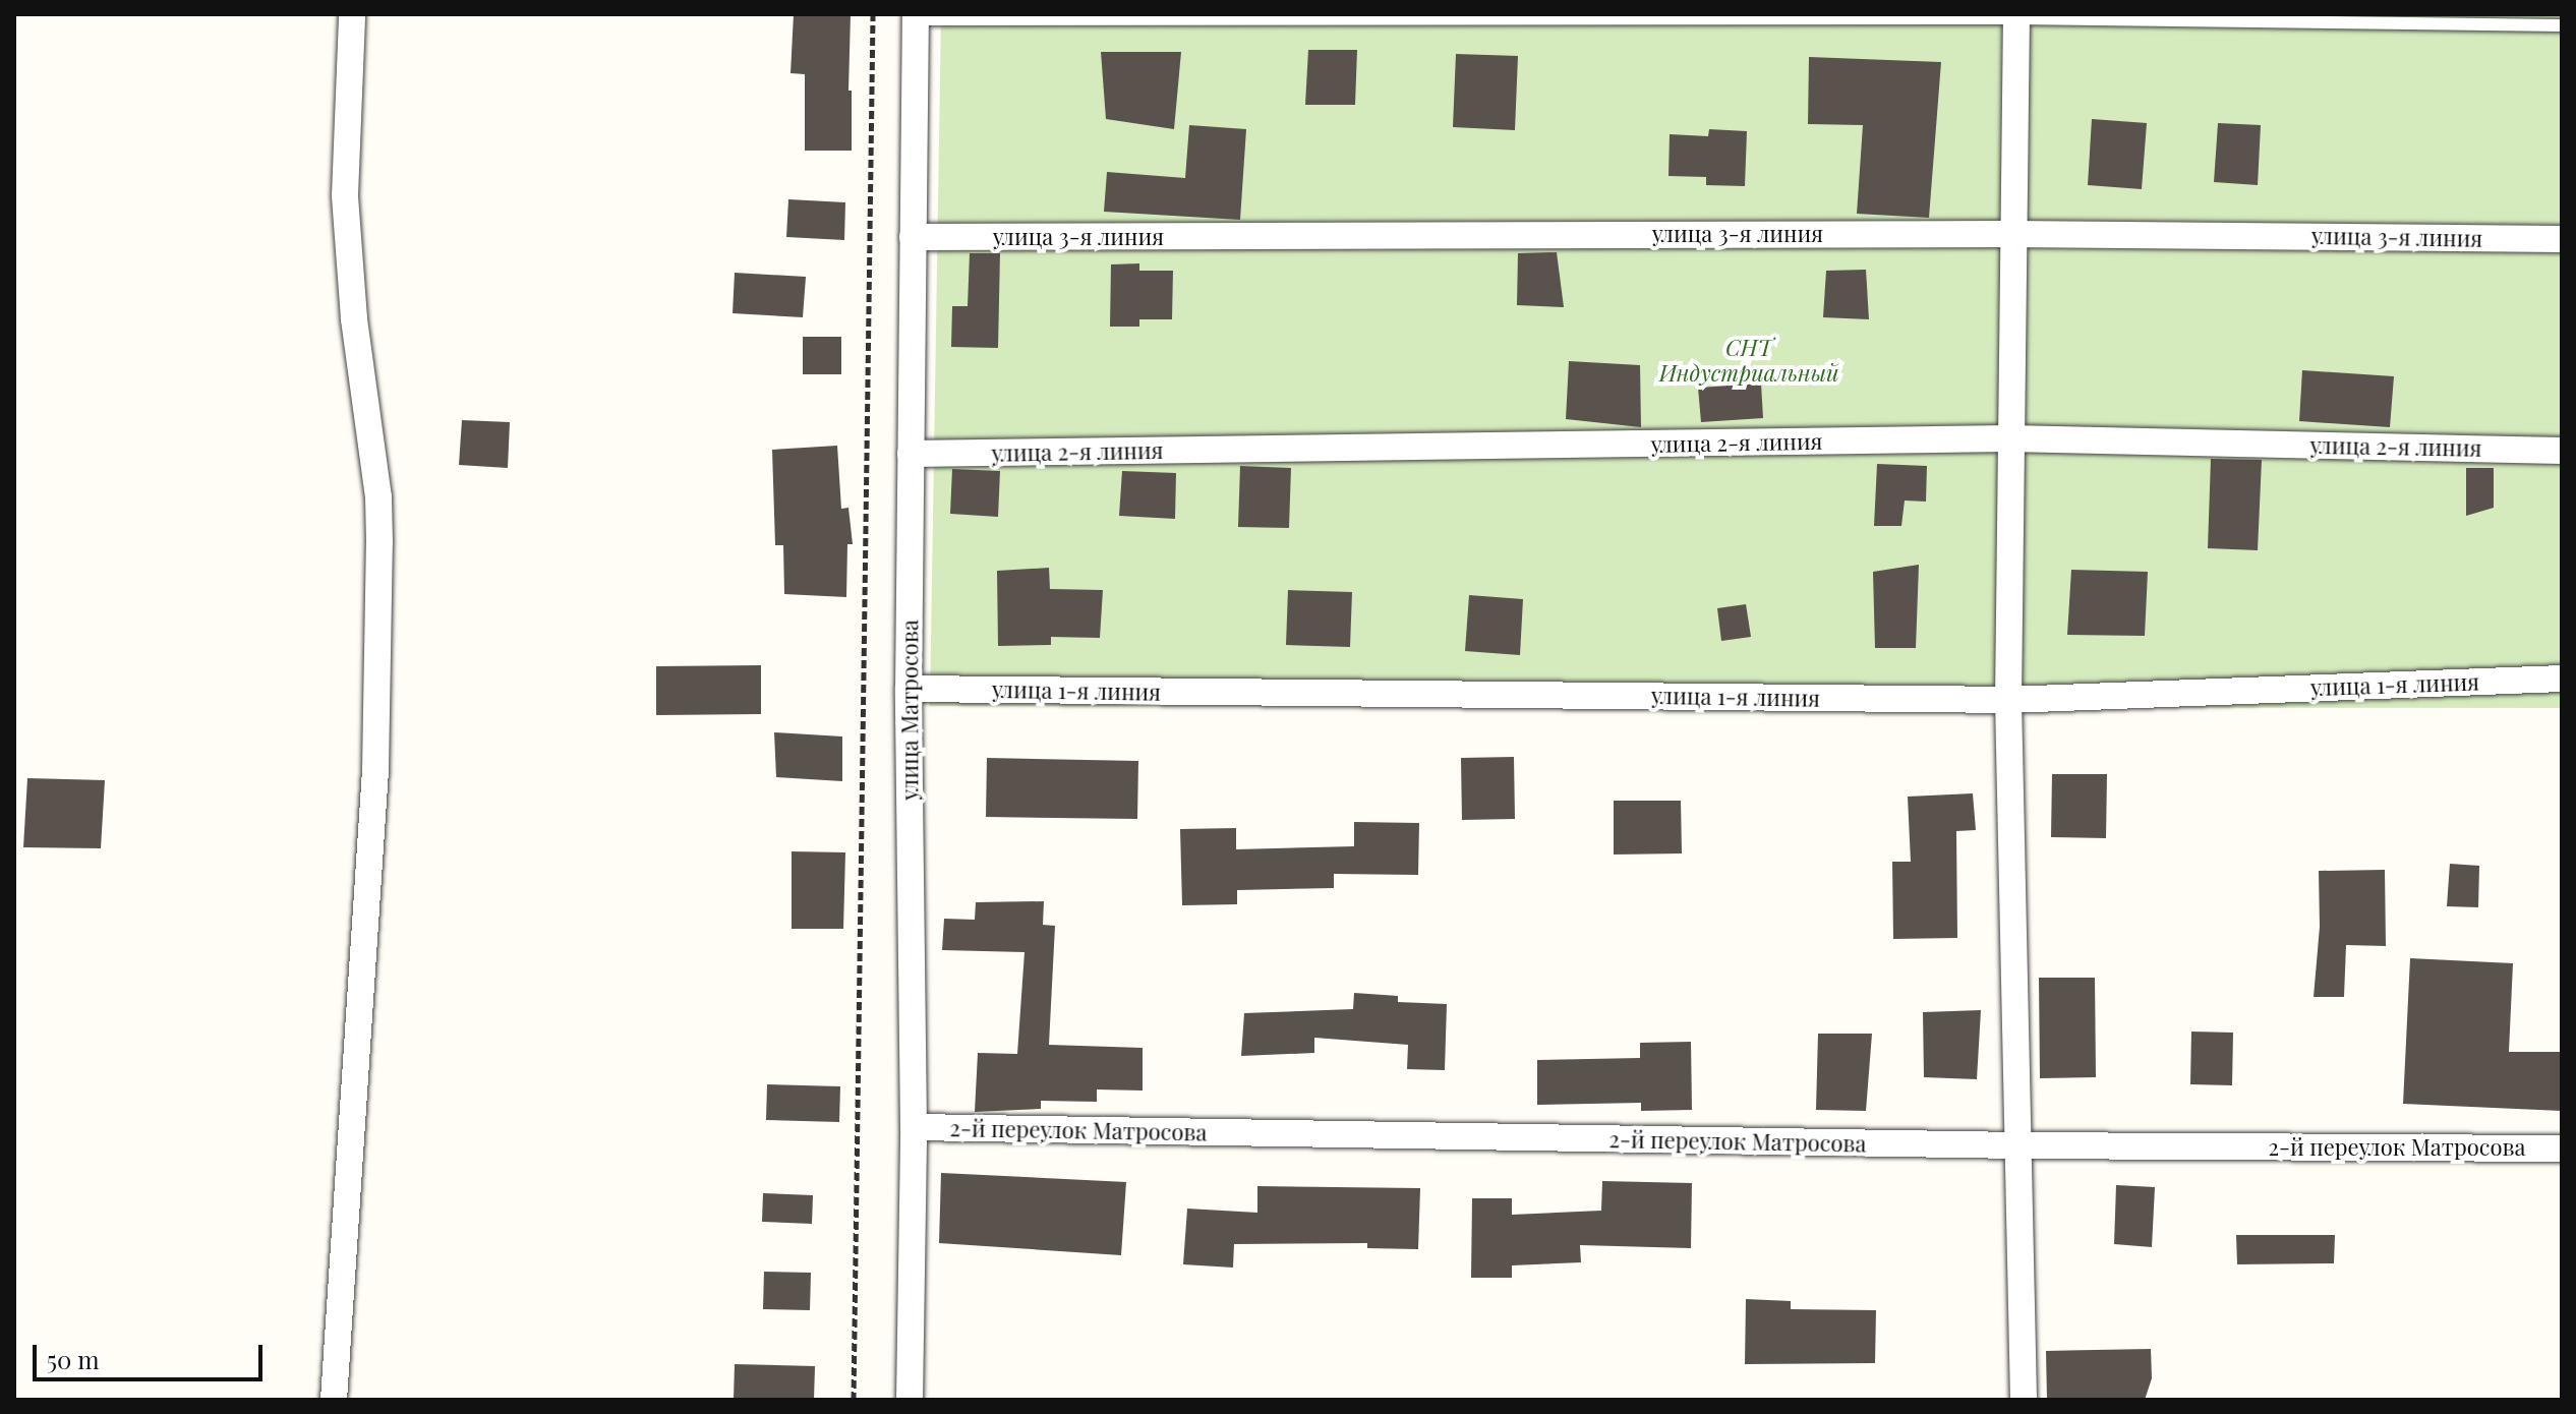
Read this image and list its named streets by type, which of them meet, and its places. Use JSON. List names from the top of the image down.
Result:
{
  "streets": {
    "street": [
      "улица 3-я линия",
      "улица 2-я линия",
      "улица 1-я линия",
      "улица Матросова",
      "2-й переулок Матросова"
    ]
  },
  "crossings": [
    ["улица 3-я линия", "улица Матросова"],
    ["улица 2-я линия", "улица Матросова"],
    ["улица 1-я линия", "улица Матросова"],
    ["улица Матросова", "2-й переулок Матросова"]
  ],
  "parks": ["СНТ Индустриальный"],
  "scale_bar": "50 m"
}
